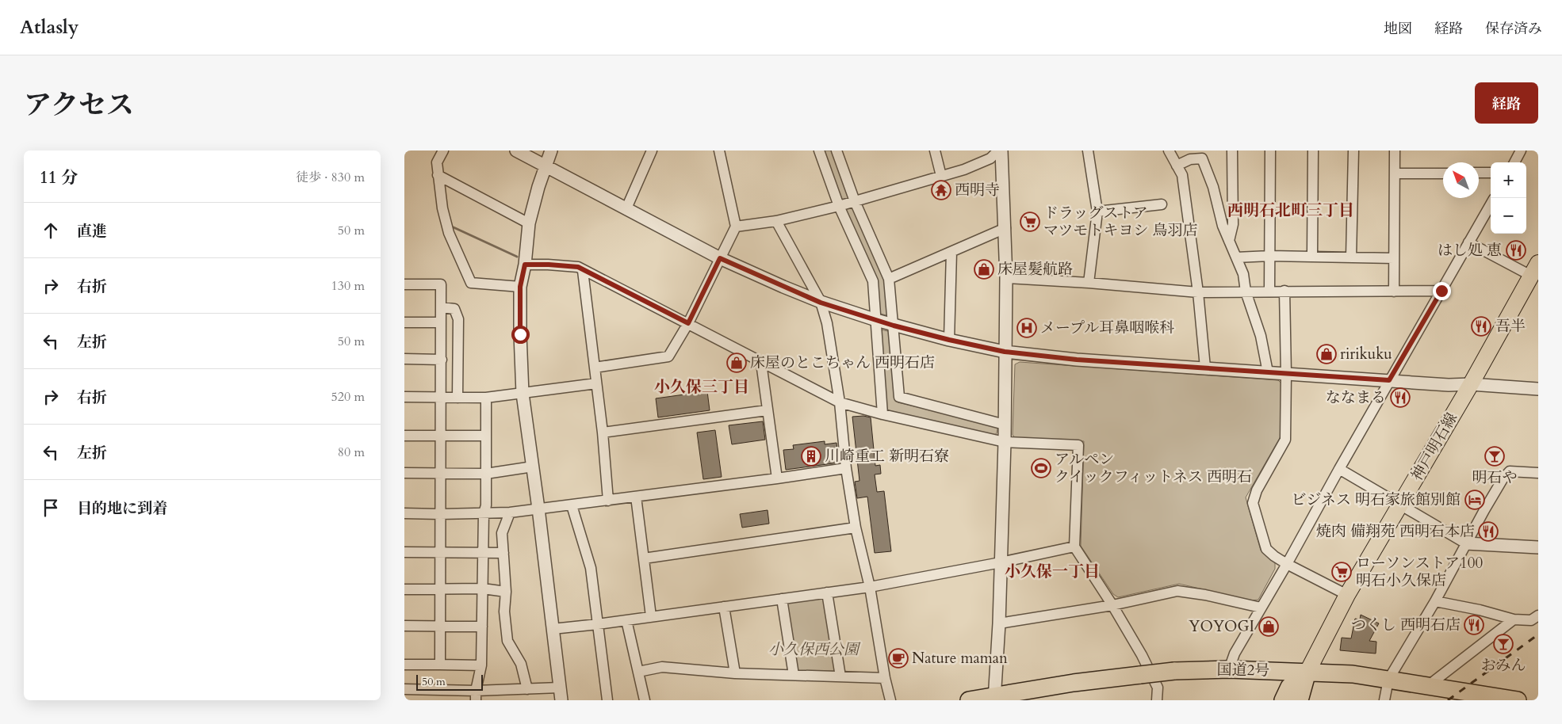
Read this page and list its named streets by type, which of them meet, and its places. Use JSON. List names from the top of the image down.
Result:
{
  "streets": {
    "highway": ["国道2号"],
    "main road": ["神戸明石線"]
  },
  "crossings": [
    ["神戸明石線", "国道2号"]
  ],
  "districts": ["西明石北町三丁目", "小久保三丁目", "小久保一丁目"],
  "parks": ["小久保西公園"],
  "places": {
    "temple": ["西明寺"],
    "supermarket": ["ドラッグストア マツモトキヨシ 鳥羽店", "ローソンストア100 明石小久保店"],
    "restaurant": [
      "はし処 恵",
      "吾半",
      "ななまる",
      "焼肉 備翔苑 西明石本店",
      "つくし 西明石店"
    ],
    "shop": [
      "床屋髪航路",
      "ririkuku",
      "床屋のとこちゃん 西明石店",
      "YOYOGI"
    ],
    "hospital": ["メープル耳鼻咽喉科"],
    "building": ["川崎重工 新明石寮"],
    "bar": ["明石や", "おみん"],
    "sports": ["アルペン クイックフィットネス 西明石"],
    "hotel": ["ビジネス 明石家旅館別館"],
    "cafe": ["Nature maman"]
  },
  "scale_bar": "50 m",
  "north": "top left",
  "page": {
    "header": "Atlasly",
    "nav": ["地図", "経路", "保存済み"],
    "title": "アクセス",
    "buttons": "経路",
    "heading": ["11 分", "徒歩 · 830 m"],
    "map_buttons": ["+", "−"],
    "list": [
      ["直進", "50 m"],
      ["右折", "130 m"],
      ["左折", "50 m"],
      ["右折", "520 m"],
      ["左折", "80 m"],
      "目的地に到着"
    ],
    "scale": "50 m"
  }
}
